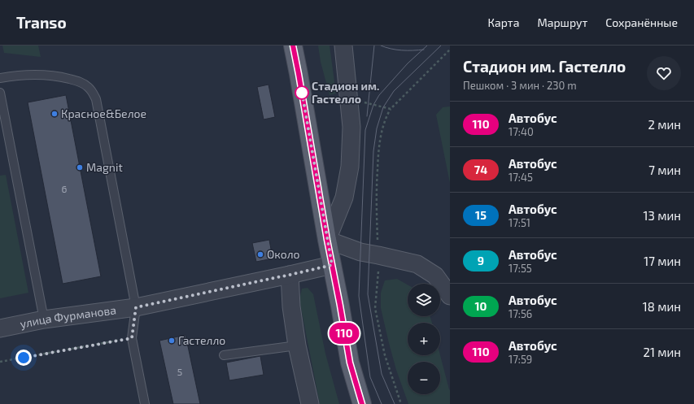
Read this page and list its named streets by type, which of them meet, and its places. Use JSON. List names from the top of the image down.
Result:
{
  "streets": {
    "street": ["улица Фурманова"]
  },
  "places": [
    "Стадион им. Гастелло",
    "Красное&Белое",
    "Magnit",
    "Около",
    "Гастелло"
  ],
  "lines": ["bus line 110"],
  "house_numbers": ["6", "5"],
  "page": {
    "header": "Transo",
    "nav": ["Карта", "Маршрут", "Сохранённые"],
    "on_map": "110",
    "heading": ["Стадион им. Гастелло", "Пешком · 3 мин · 230 m"],
    "list": [
      {
        "mark": "110",
        "name": "Автобус",
        "note": "17:40",
        "value": "2 мин"
      },
      {
        "mark": "74",
        "name": "Автобус",
        "note": "17:45",
        "value": "7 мин"
      },
      {
        "mark": "15",
        "name": "Автобус",
        "note": "17:51",
        "value": "13 мин"
      },
      {
        "mark": "9",
        "name": "Автобус",
        "note": "17:55",
        "value": "17 мин"
      },
      {
        "mark": "10",
        "name": "Автобус",
        "note": "17:56",
        "value": "18 мин"
      },
      {
        "mark": "110",
        "name": "Автобус",
        "note": "17:59",
        "value": "21 мин"
      }
    ],
    "map_buttons": ["+", "−"]
  }
}
